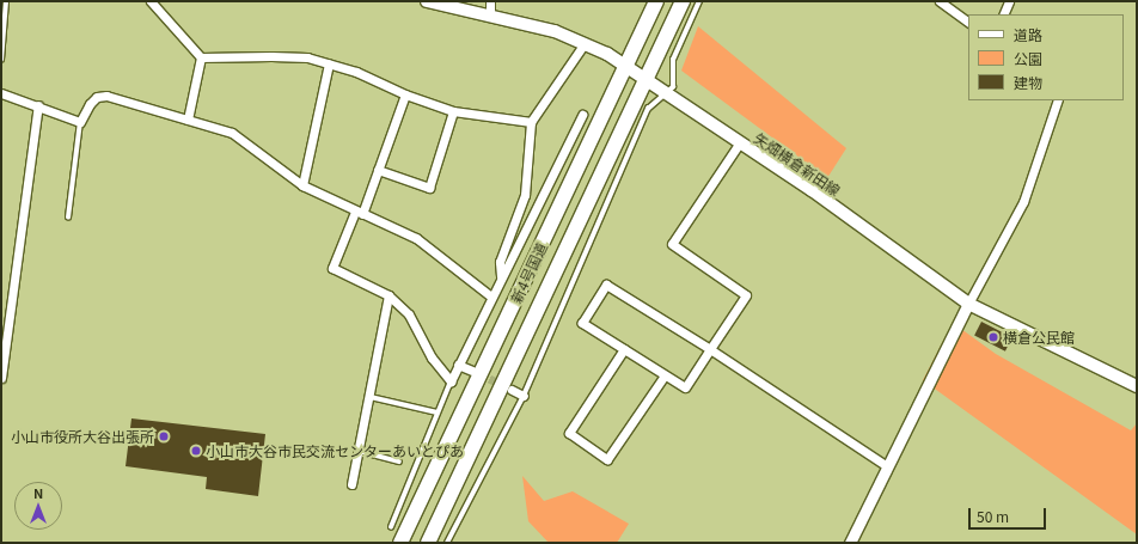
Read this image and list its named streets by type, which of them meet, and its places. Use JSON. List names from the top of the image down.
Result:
{
  "streets": {
    "highway": ["新4号国道"],
    "main road": ["矢畑横倉新田線"]
  },
  "crossings": [
    ["矢畑横倉新田線", "新4号国道"]
  ],
  "places": ["横倉公民館", "小山市役所大谷出張所", "小山市大谷市民交流センターあいとぴあ"],
  "legend": ["道路", "公園", "建物"],
  "scale_bar": "50 m",
  "north": "top"
}
